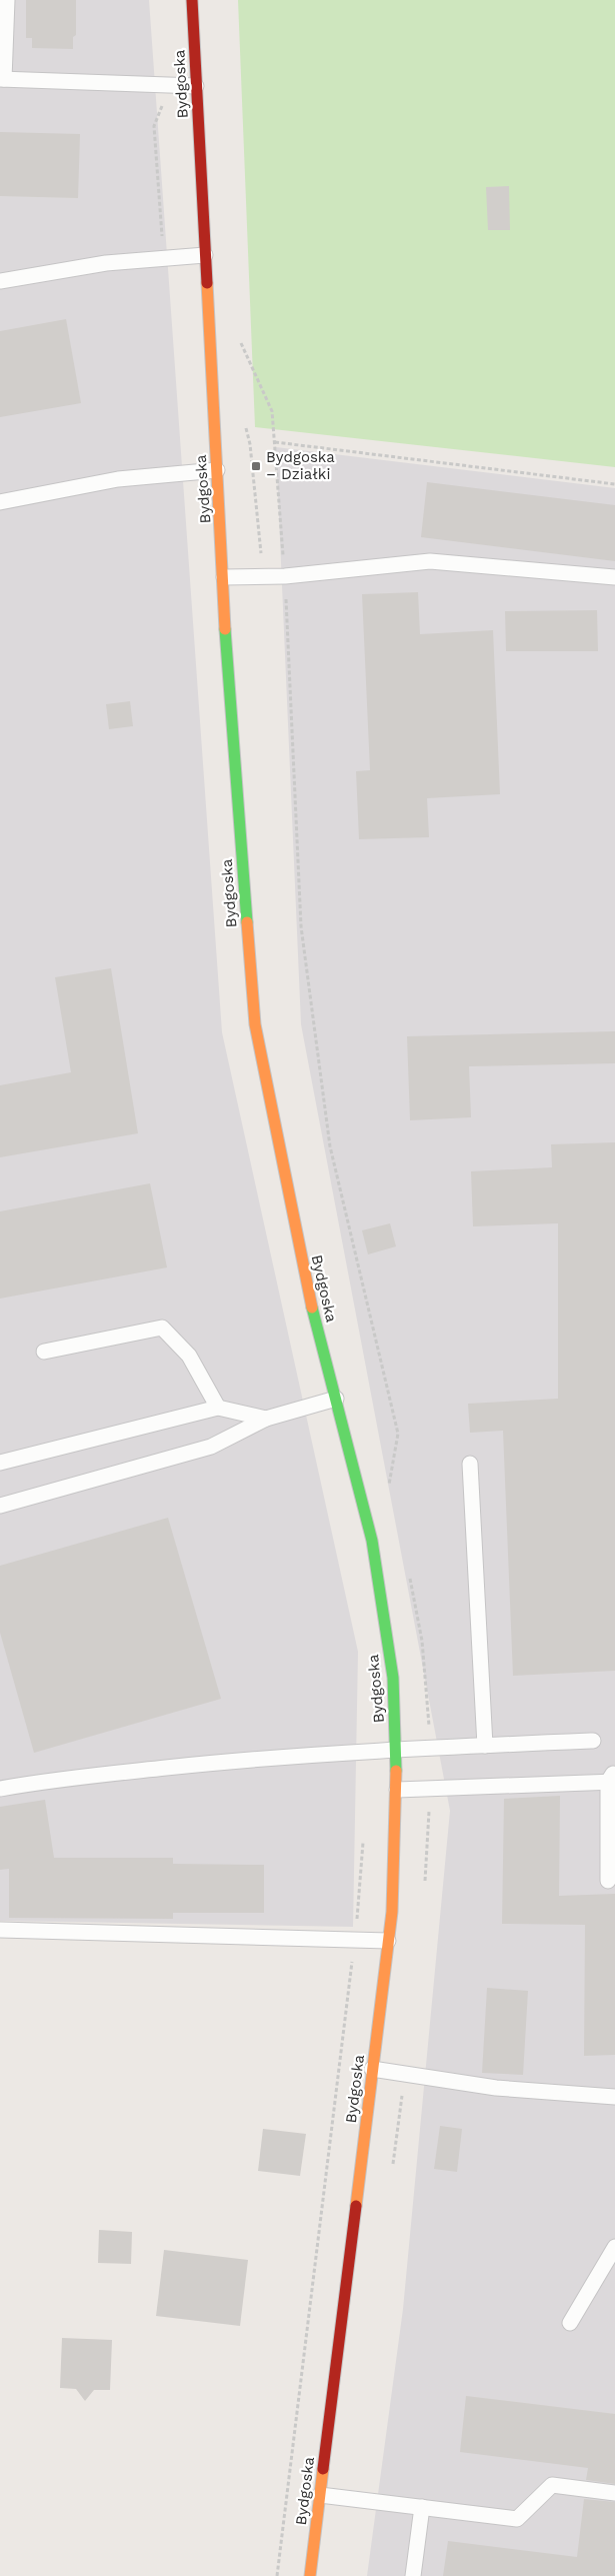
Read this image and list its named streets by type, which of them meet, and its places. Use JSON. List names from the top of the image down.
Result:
{
  "streets": {
    "street": ["Bydgoska"]
  },
  "places": {
    "transit": ["Bydgoska – Działki"]
  }
}
